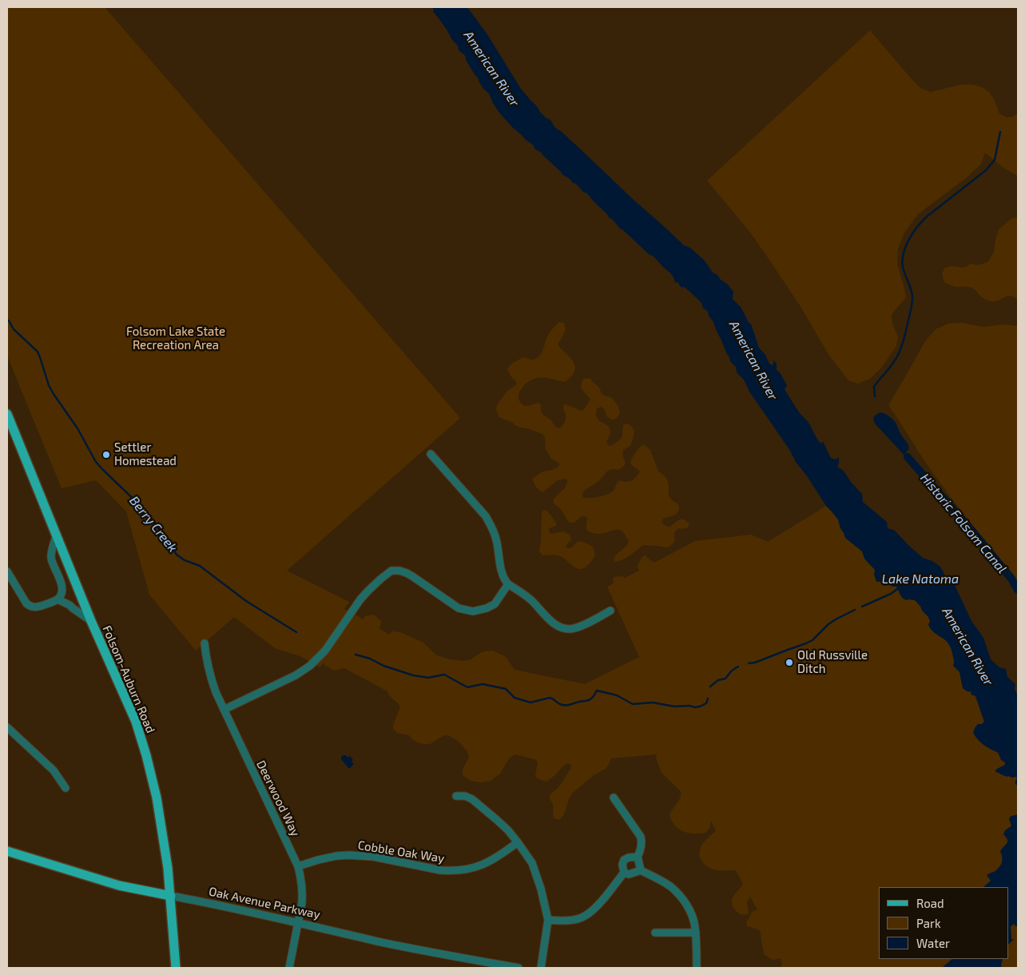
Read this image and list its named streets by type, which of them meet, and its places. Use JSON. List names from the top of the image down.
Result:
{
  "streets": {
    "main road": ["Folsom-Auburn Road", "Oak Avenue Parkway"],
    "street": ["Deerwood Way", "Cobble Oak Way"]
  },
  "crossings": [
    ["Folsom-Auburn Road", "Oak Avenue Parkway"],
    ["Deerwood Way", "Cobble Oak Way"],
    ["Deerwood Way", "Oak Avenue Parkway"]
  ],
  "water": [
    "American River",
    "Historic Folsom Canal",
    "Berry Creek",
    "Lake Natoma"
  ],
  "parks": ["Folsom Lake State Recreation Area"],
  "places": ["Settler Homestead", "Old Russville Ditch"],
  "legend": ["Road", "Park", "Water"]
}
